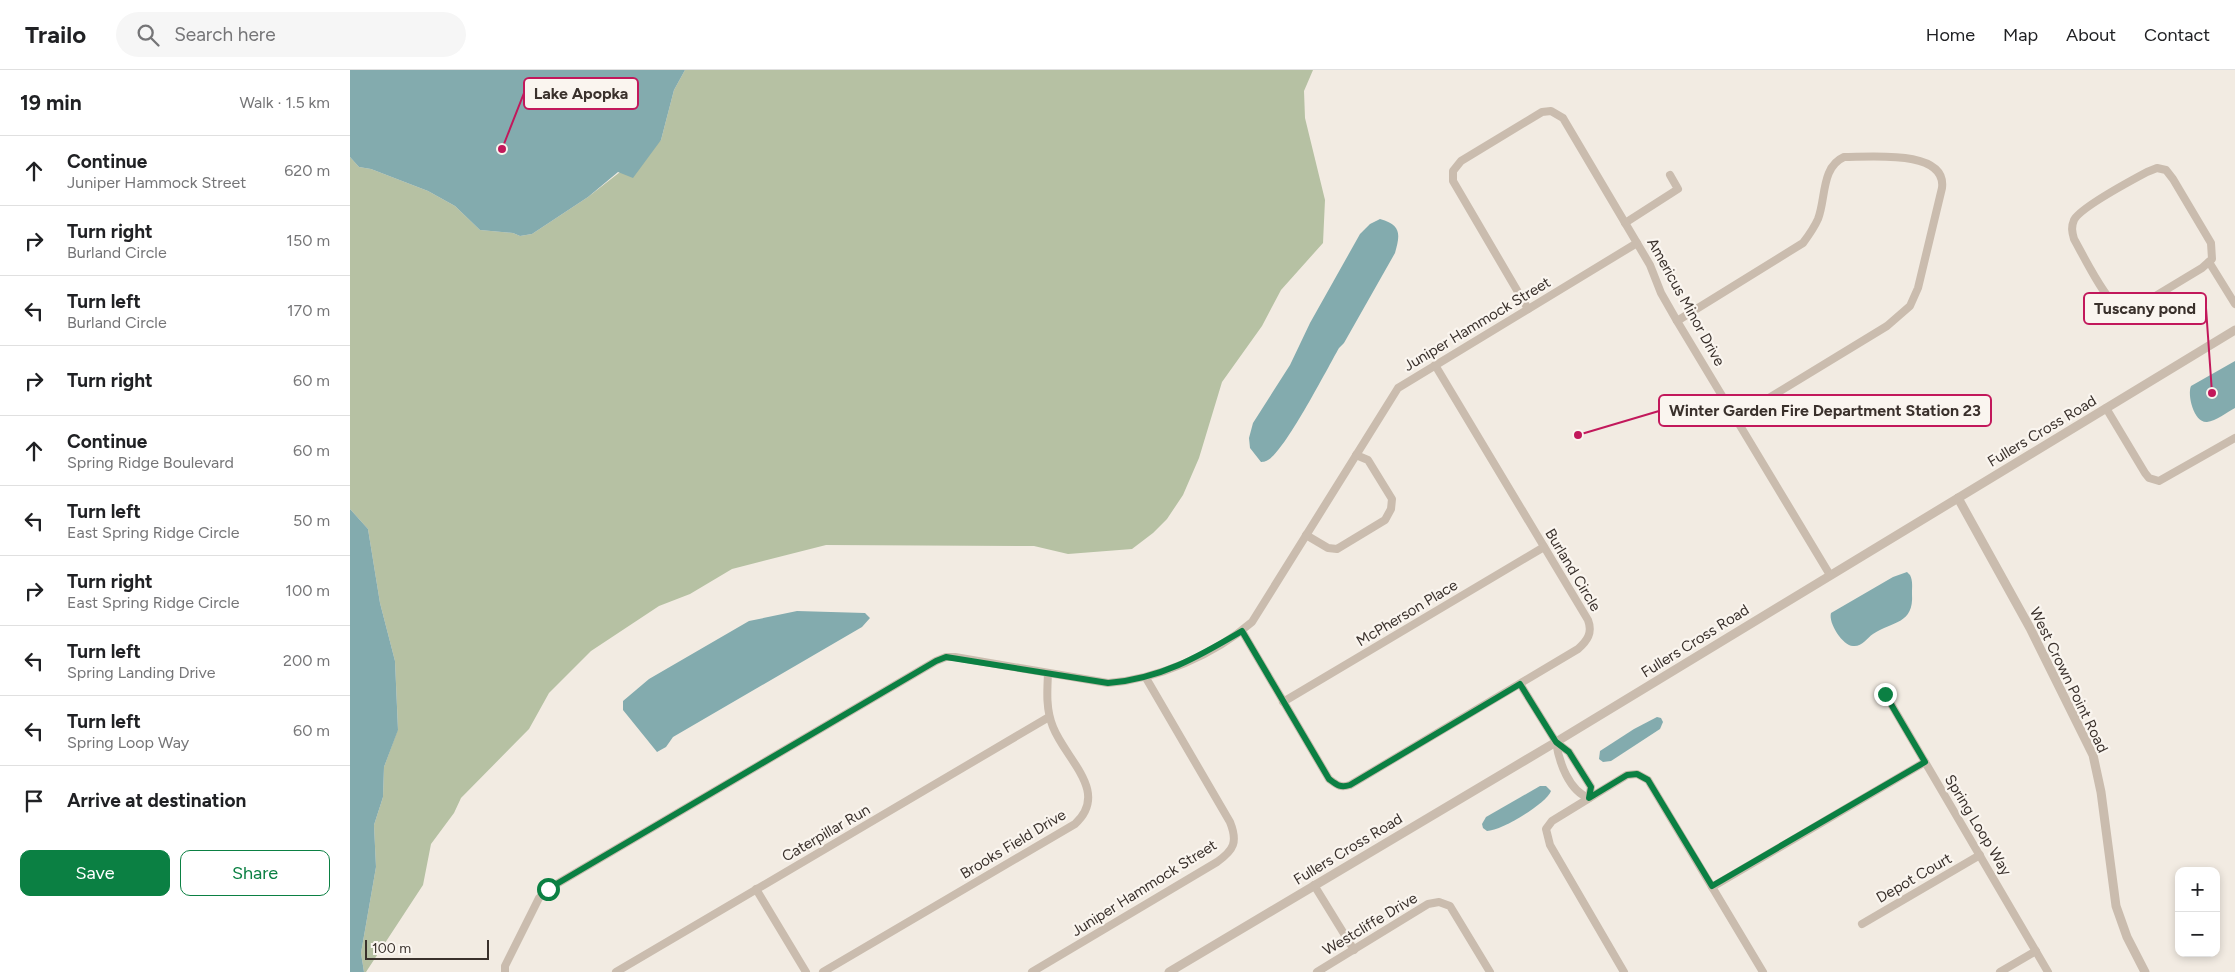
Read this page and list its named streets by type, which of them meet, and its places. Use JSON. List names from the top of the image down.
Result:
{
  "streets": {
    "street": [
      "Americus Minor Drive",
      "Juniper Hammock Street",
      "Fullers Cross Road",
      "Burland Circle",
      "McPherson Place",
      "West Crown Point Road",
      "Spring Loop Way",
      "Caterpillar Run",
      "Brooks Field Drive",
      "Depot Court",
      "Westcliffe Drive"
    ]
  },
  "crossings": [
    ["Americus Minor Drive", "Juniper Hammock Street"],
    ["Americus Minor Drive", "Fullers Cross Road"],
    ["Juniper Hammock Street", "Burland Circle"],
    ["Juniper Hammock Street", "Brooks Field Drive"],
    ["Fullers Cross Road", "West Crown Point Road"],
    ["Burland Circle", "McPherson Place"],
    ["Spring Loop Way", "Depot Court"],
    ["Caterpillar Run", "Brooks Field Drive"]
  ],
  "places": ["Lake Apopka", "Tuscany pond", "Winter Garden Fire Department Station 23"],
  "scale_bar": "100 m",
  "page": {
    "header": "Trailo",
    "search": "Search here",
    "nav": [
      "Home",
      "Map",
      "About",
      "Contact"
    ],
    "heading": ["19 min", "Walk · 1.5 km"],
    "list": [
      ["Continue", "Juniper Hammock Street", "620 m"],
      ["Turn right", "Burland Circle", "150 m"],
      ["Turn left", "Burland Circle", "170 m"],
      ["Turn right", "60 m"],
      ["Continue", "Spring Ridge Boulevard", "60 m"],
      ["Turn left", "East Spring Ridge Circle", "50 m"],
      ["Turn right", "East Spring Ridge Circle", "100 m"],
      ["Turn left", "Spring Landing Drive", "200 m"],
      ["Turn left", "Spring Loop Way", "60 m"],
      "Arrive at destination"
    ],
    "buttons": ["Save", "Share"],
    "map_buttons": ["+", "−"],
    "scale": "100 m"
  }
}
